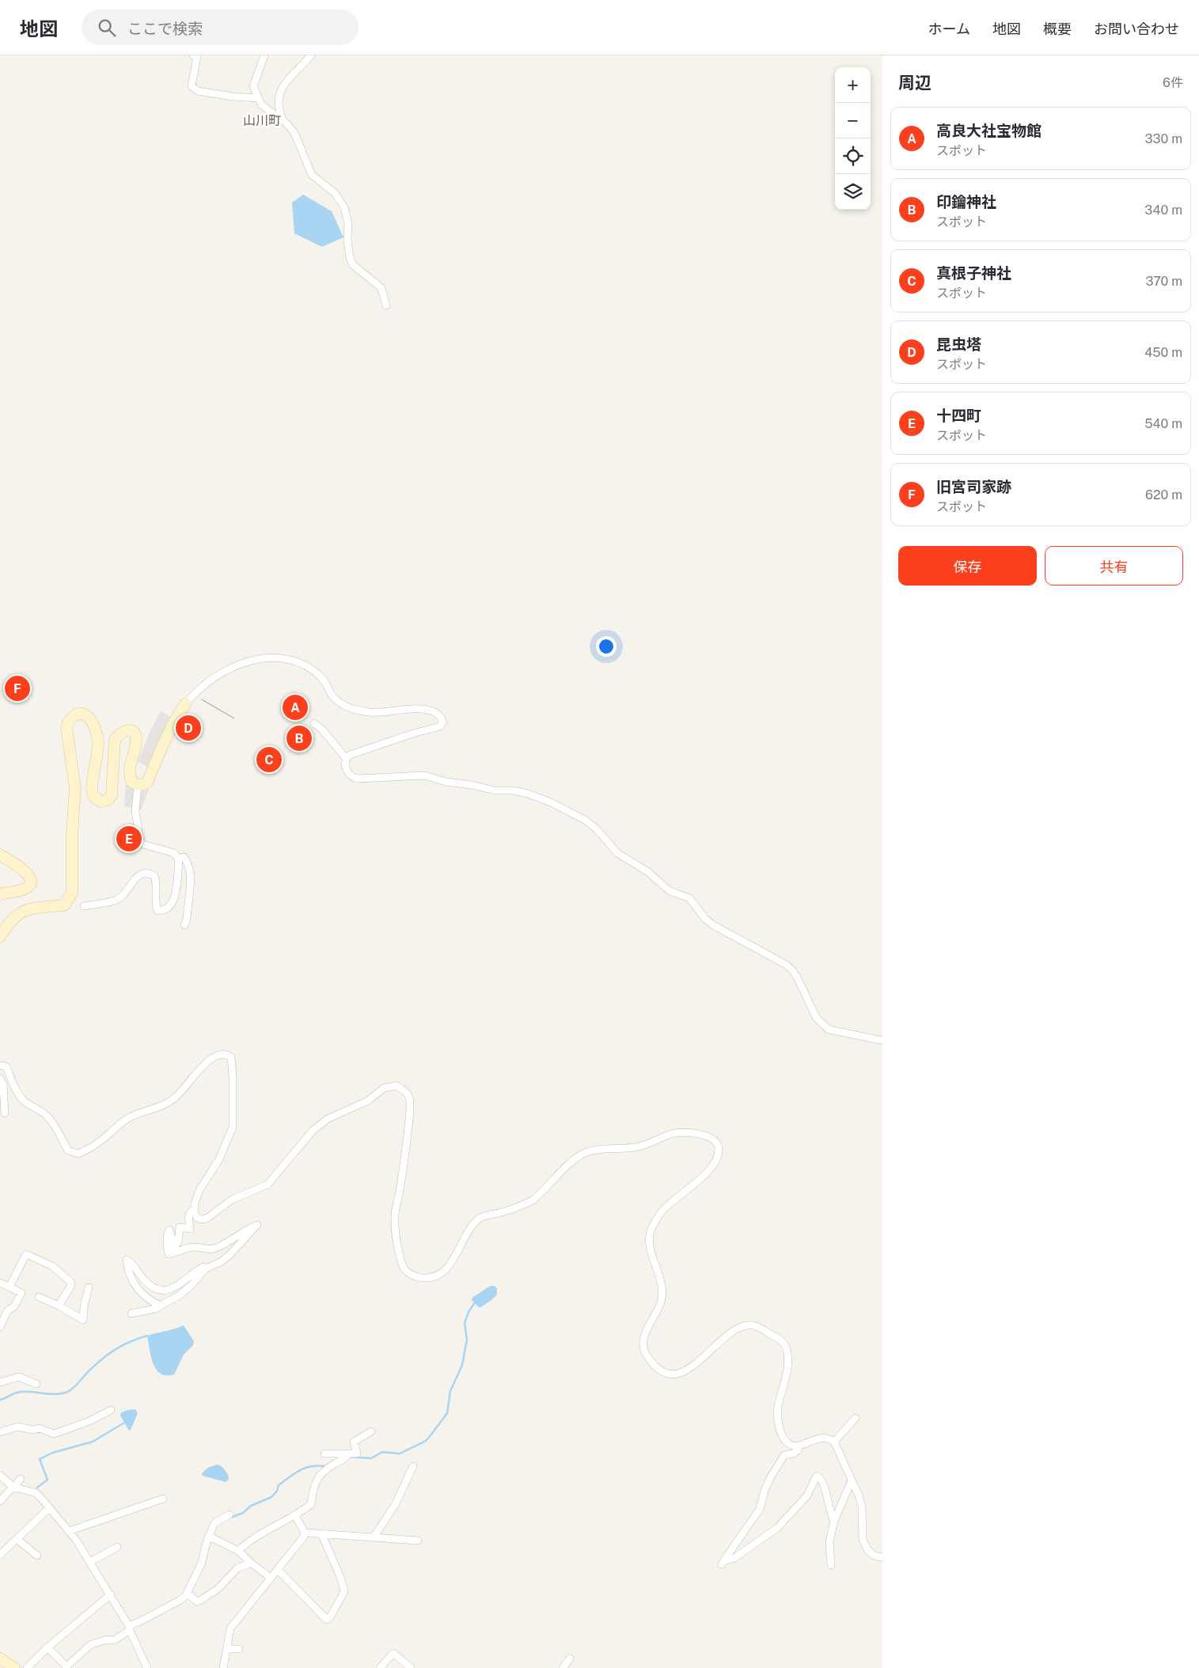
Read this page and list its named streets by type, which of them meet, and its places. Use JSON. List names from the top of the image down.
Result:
{
  "districts": ["山川町"],
  "page": {
    "header": "地図",
    "search": "ここで検索",
    "nav": [
      "ホーム",
      "地図",
      "概要",
      "お問い合わせ"
    ],
    "heading": ["周辺", "6件"],
    "map_buttons": ["+", "−"],
    "list": [
      {
        "mark": "A",
        "name": "高良大社宝物館",
        "note": "スポット",
        "value": "330 m"
      },
      {
        "mark": "B",
        "name": "印鑰神社",
        "note": "スポット",
        "value": "340 m"
      },
      {
        "mark": "C",
        "name": "真根子神社",
        "note": "スポット",
        "value": "370 m"
      },
      {
        "mark": "D",
        "name": "昆虫塔",
        "note": "スポット",
        "value": "450 m"
      },
      {
        "mark": "E",
        "name": "十四町",
        "note": "スポット",
        "value": "540 m"
      },
      {
        "mark": "F",
        "name": "旧宮司家跡",
        "note": "スポット",
        "value": "620 m"
      }
    ],
    "buttons": ["保存", "共有"],
    "pins": [
      "F",
      "A",
      "D",
      "B",
      "C",
      "E"
    ]
  }
}
